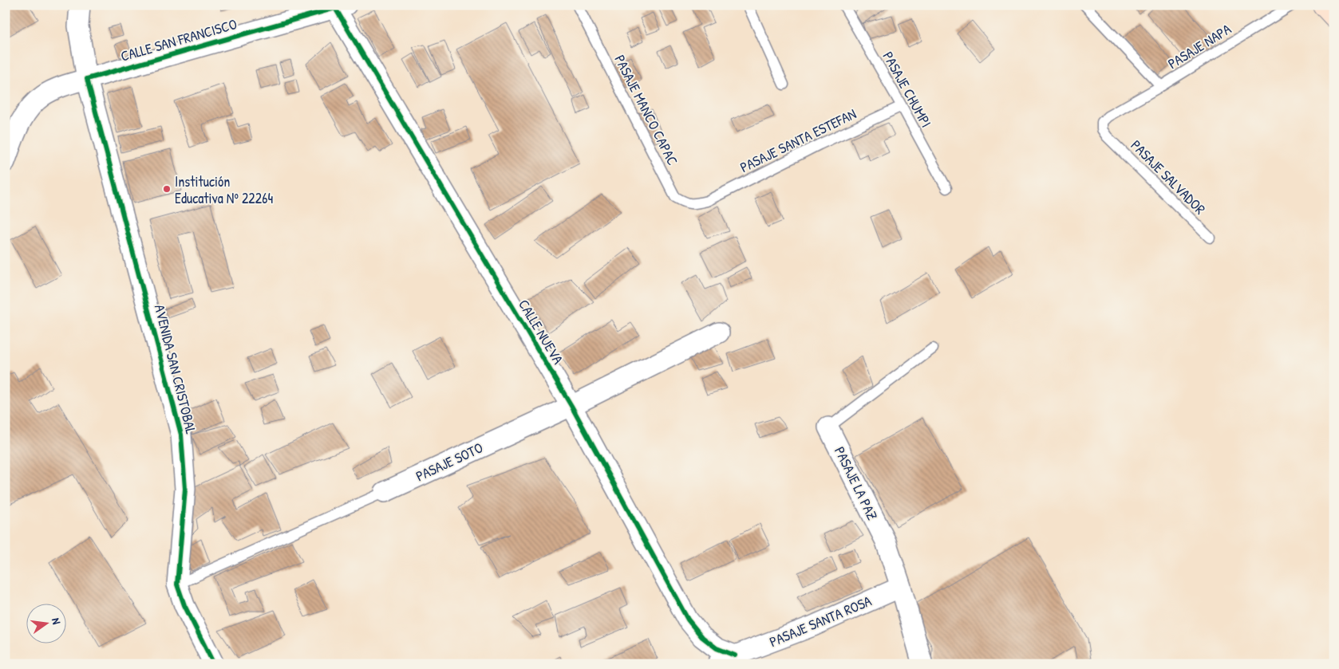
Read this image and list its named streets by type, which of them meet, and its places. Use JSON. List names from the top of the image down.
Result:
{
  "streets": {
    "street": [
      "CALLE SAN FRANCISCO",
      "CALLE NUEVA",
      "AVENIDA SAN CRISTOBAL",
      "PASAJE SOTO",
      "PASAJE LA PAZ",
      "PASAJE SANTA ROSA"
    ],
    "lane": [
      "PASAJE NAPA",
      "PASAJE CHUMPI",
      "PASAJE MANCO CAPAC",
      "PASAJE SANTA ESTEFAN",
      "PASAJE SALVADOR"
    ]
  },
  "crossings": [
    ["CALLE SAN FRANCISCO", "CALLE NUEVA"],
    ["CALLE SAN FRANCISCO", "AVENIDA SAN CRISTOBAL"],
    ["PASAJE NAPA", "PASAJE SALVADOR"],
    ["PASAJE CHUMPI", "PASAJE SANTA ESTEFAN"],
    ["PASAJE MANCO CAPAC", "PASAJE SANTA ESTEFAN"],
    ["CALLE NUEVA", "PASAJE SOTO"],
    ["CALLE NUEVA", "PASAJE SANTA ROSA"],
    ["AVENIDA SAN CRISTOBAL", "PASAJE SOTO"],
    ["PASAJE LA PAZ", "PASAJE SANTA ROSA"]
  ],
  "places": ["Institución Educativa Nº 22264"],
  "north": "right"
}
